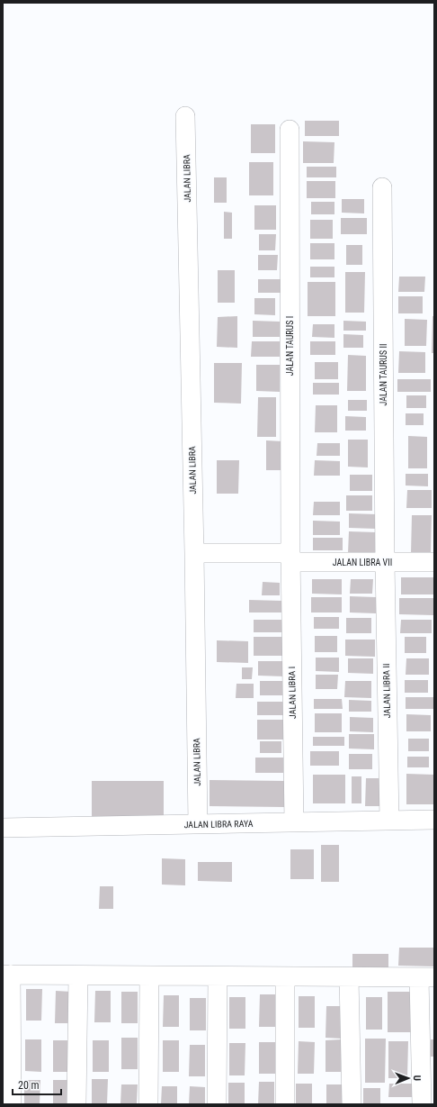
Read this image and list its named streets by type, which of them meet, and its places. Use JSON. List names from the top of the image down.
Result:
{
  "streets": {
    "street": [
      "JALAN LIBRA",
      "JALAN TAURUS I",
      "JALAN TAURUS II",
      "JALAN LIBRA VII",
      "JALAN LIBRA II",
      "JALAN LIBRA I",
      "JALAN LIBRA RAYA"
    ]
  },
  "crossings": [
    ["JALAN LIBRA", "JALAN LIBRA VII"],
    ["JALAN LIBRA", "JALAN LIBRA RAYA"],
    ["JALAN TAURUS I", "JALAN LIBRA VII"],
    ["JALAN TAURUS I", "JALAN LIBRA I"],
    ["JALAN TAURUS II", "JALAN LIBRA VII"],
    ["JALAN TAURUS II", "JALAN LIBRA II"],
    ["JALAN LIBRA VII", "JALAN LIBRA II"],
    ["JALAN LIBRA VII", "JALAN LIBRA I"],
    ["JALAN LIBRA II", "JALAN LIBRA RAYA"],
    ["JALAN LIBRA I", "JALAN LIBRA RAYA"]
  ],
  "scale_bar": "20 m",
  "north": "right"
}
